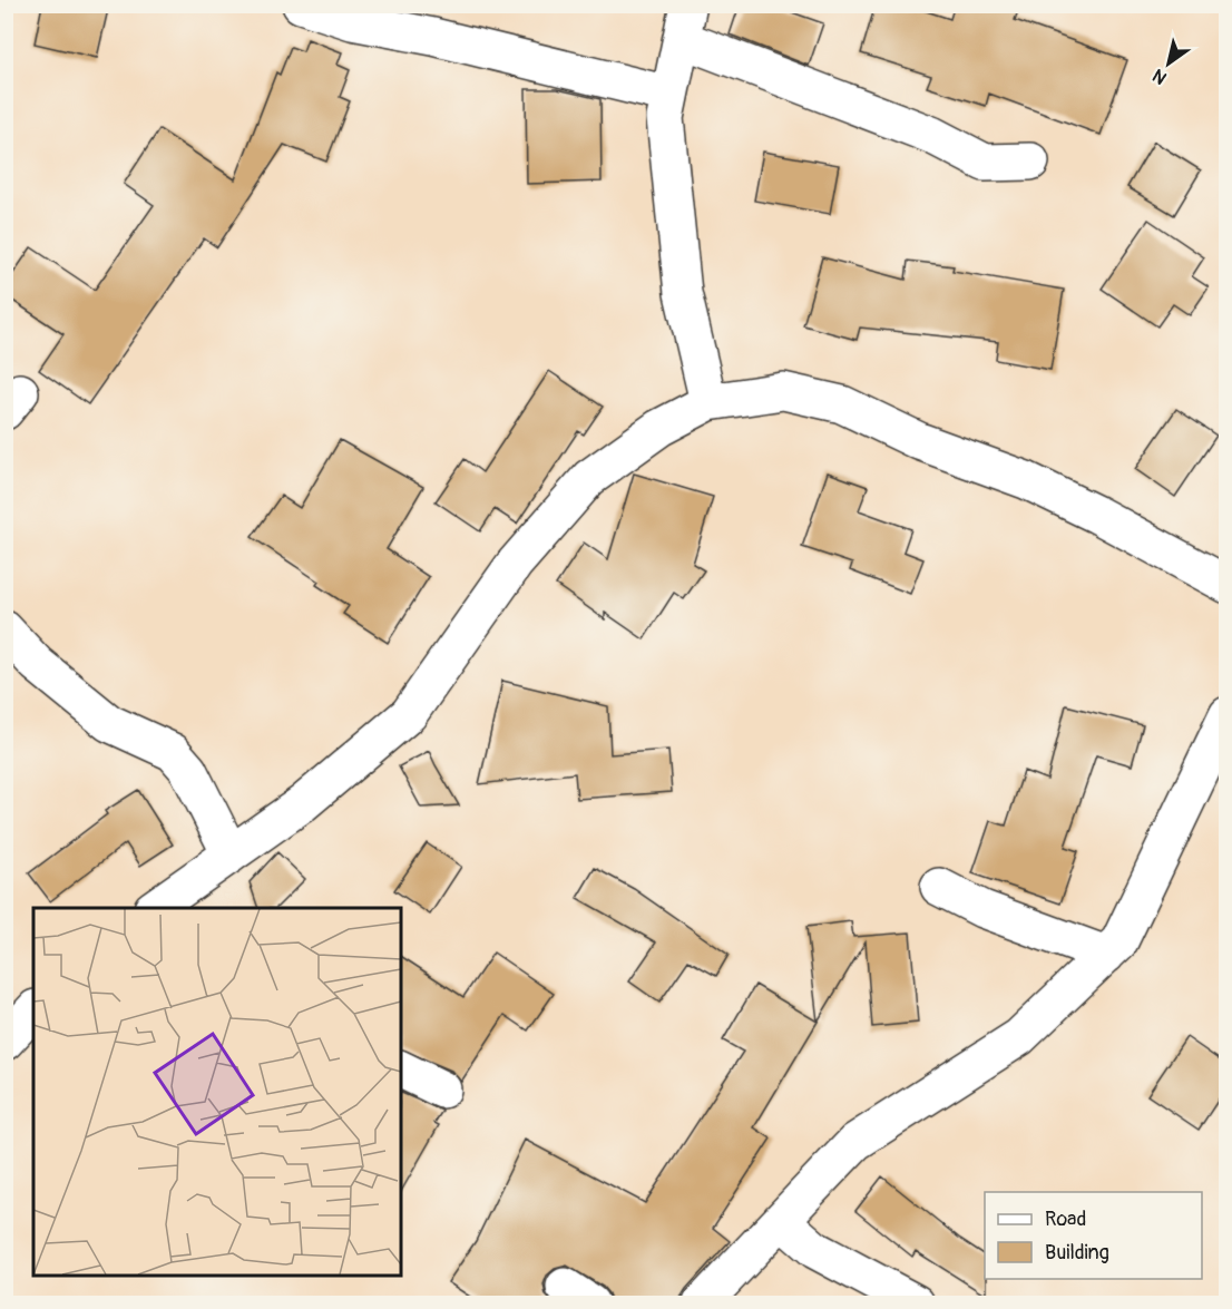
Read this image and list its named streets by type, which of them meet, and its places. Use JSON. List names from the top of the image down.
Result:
{
  "legend": ["Road", "Building"],
  "north": "bottom left"
}
